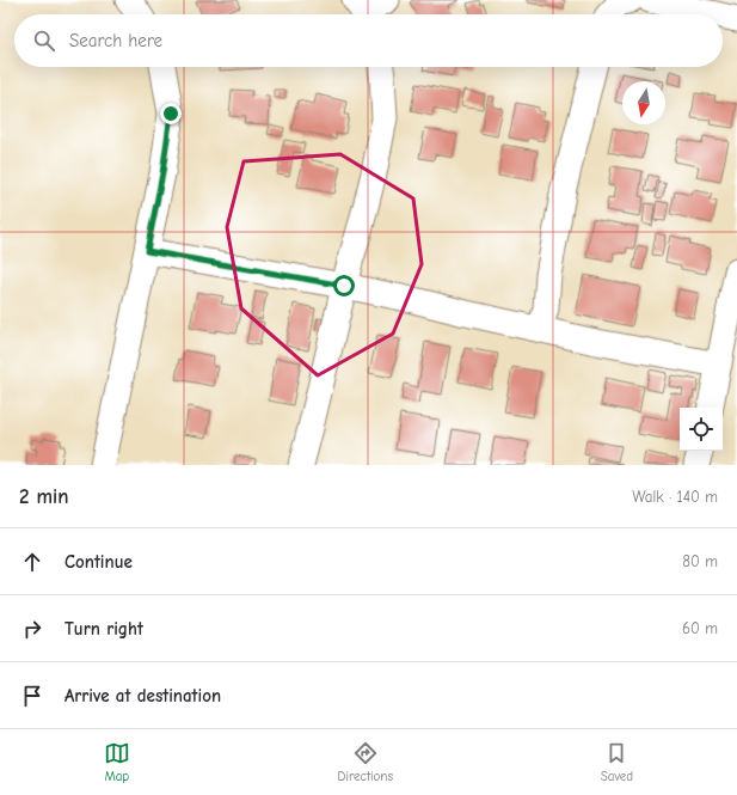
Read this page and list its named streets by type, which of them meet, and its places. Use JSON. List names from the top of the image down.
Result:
{
  "north": "bottom",
  "page": {
    "search": "Search here",
    "heading": ["2 min", "Walk · 140 m"],
    "list": [
      ["Continue", "80 m"],
      ["Turn right", "60 m"],
      "Arrive at destination"
    ],
    "nav": ["Map", "Directions", "Saved"]
  }
}
